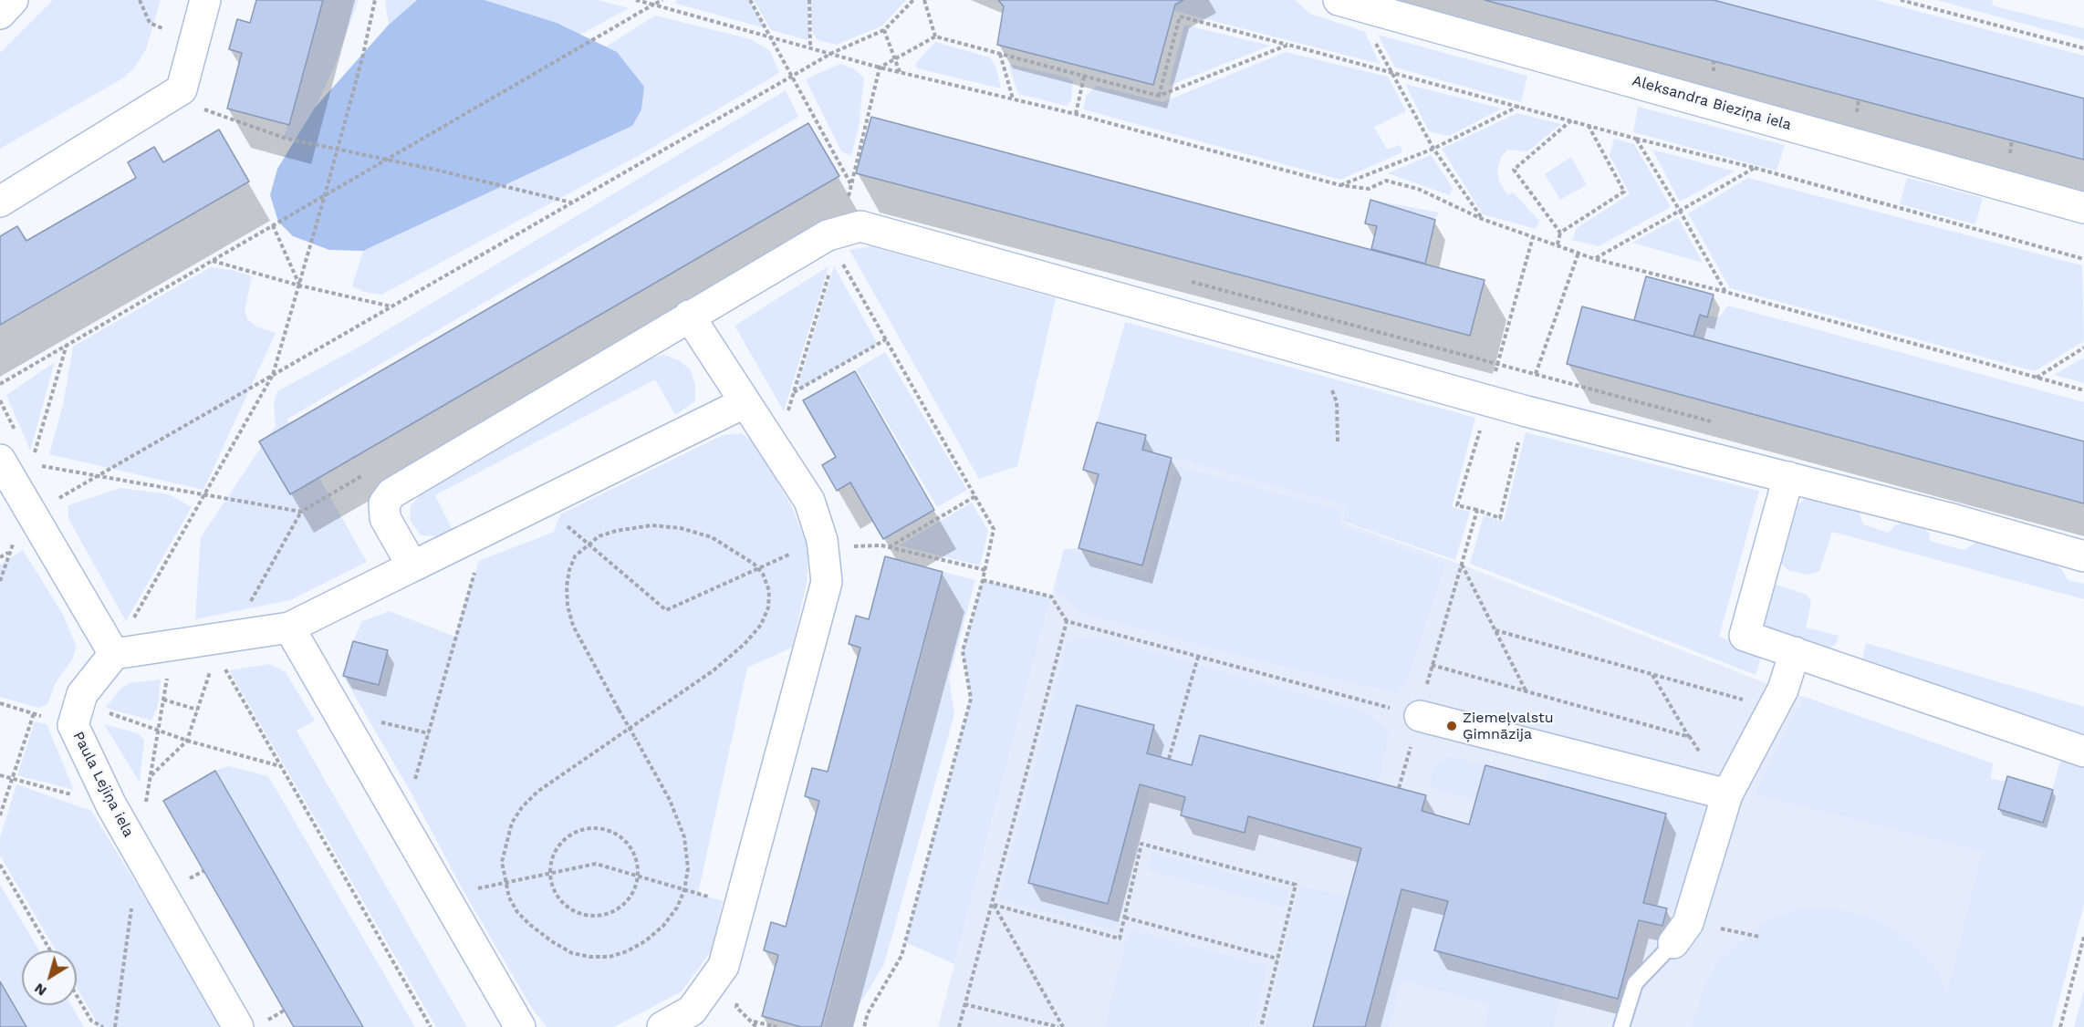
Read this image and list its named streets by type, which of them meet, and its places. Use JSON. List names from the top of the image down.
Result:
{
  "streets": {
    "street": ["Aleksandra Bieziņa iela", "Paula Lejiņa iela"]
  },
  "places": ["Ziemeļvalstu Ģimnāzija"],
  "north": "bottom left"
}
